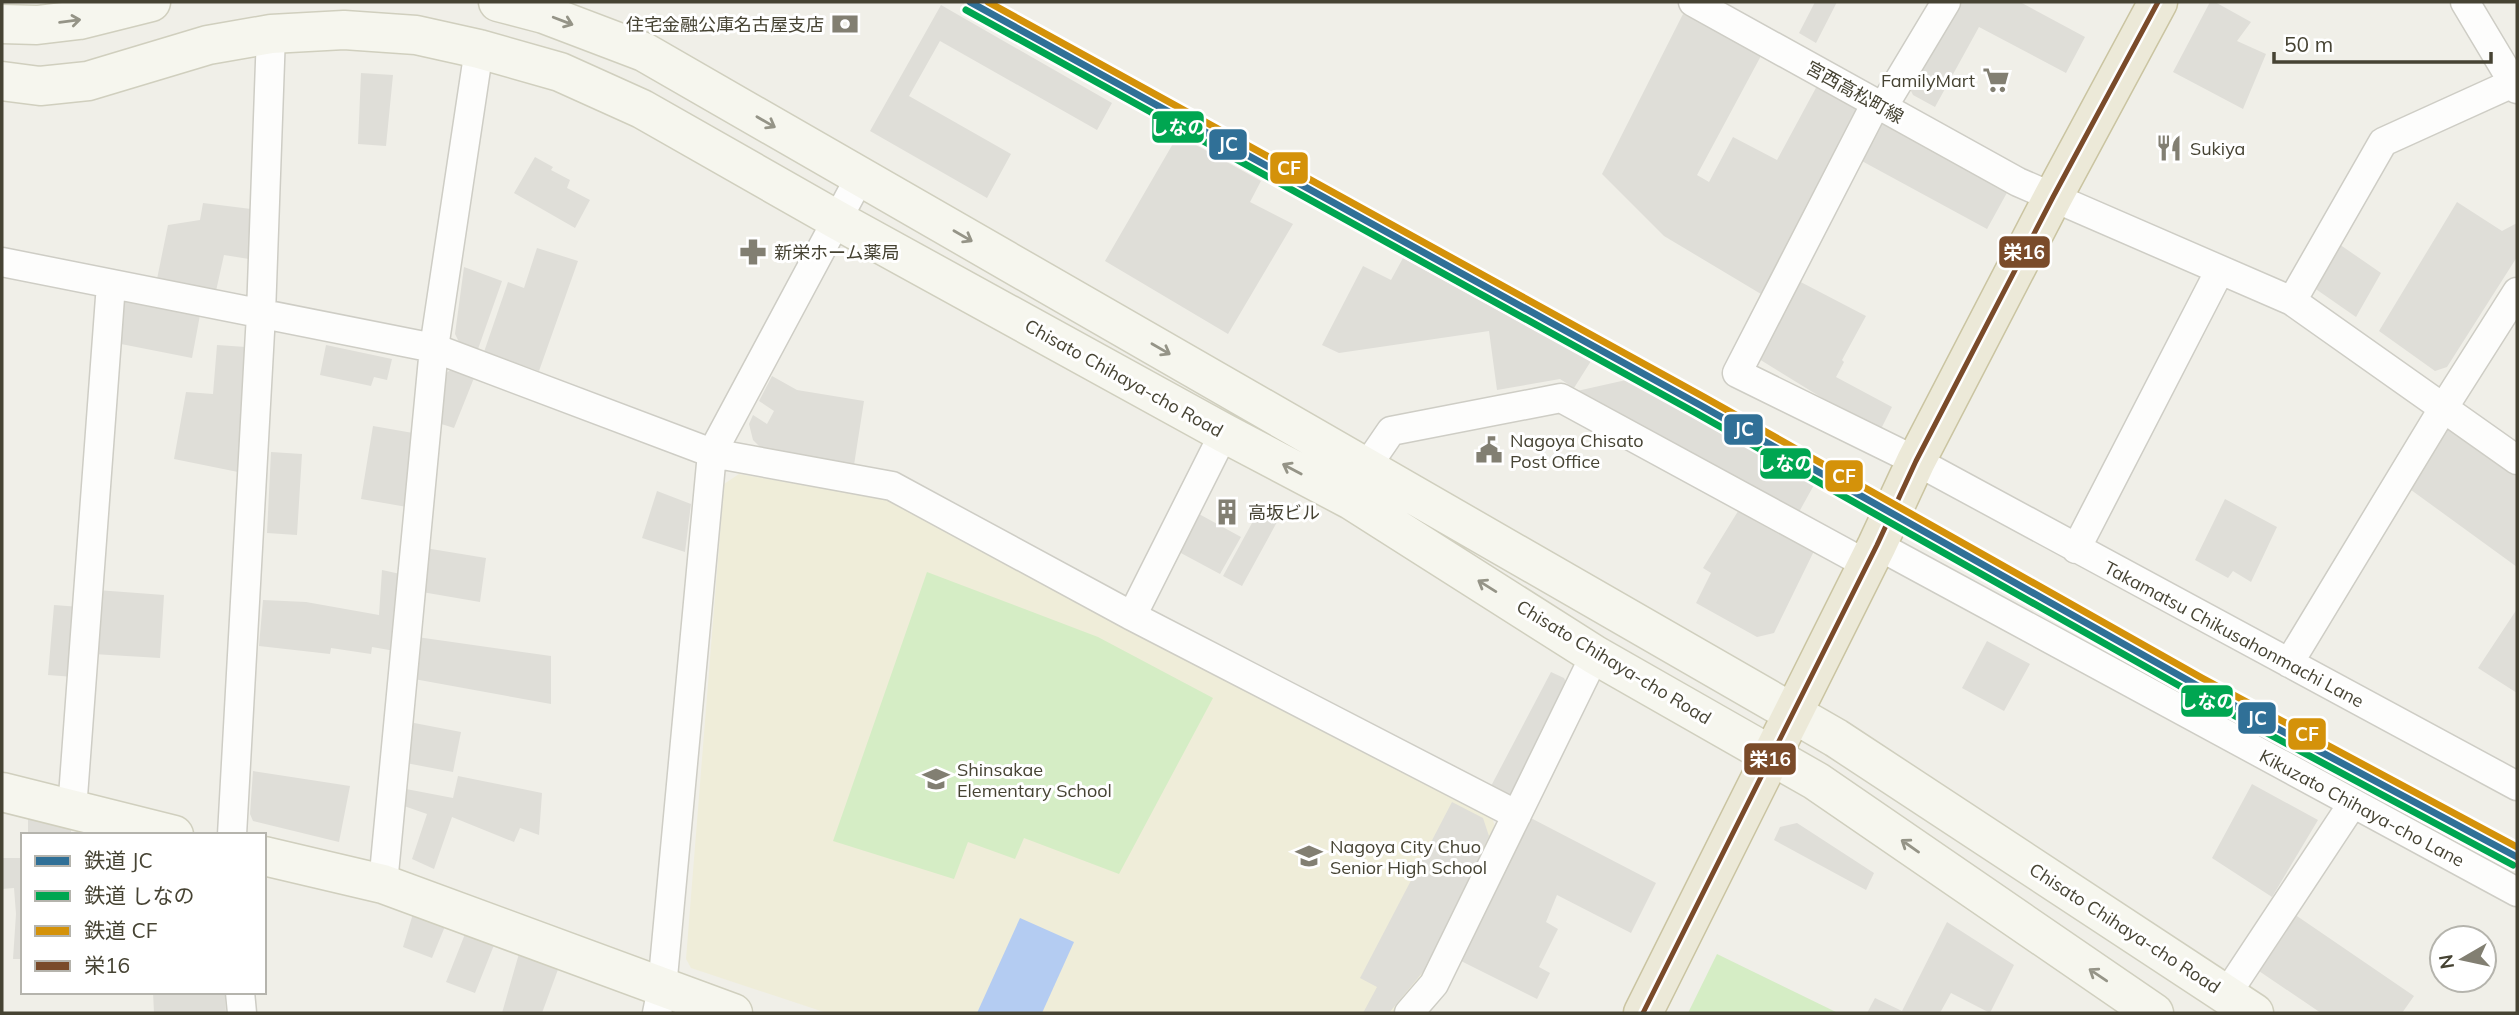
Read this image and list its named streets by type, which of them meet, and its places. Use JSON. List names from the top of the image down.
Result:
{
  "streets": {
    "street": [
      "宮西高松町線",
      "Chisato Chihaya-cho Road",
      "Takamatsu Chikusahonmachi Lane",
      "Kikuzato Chihaya-cho Lane"
    ]
  },
  "crossings": [
    ["宮西高松町線", "Takamatsu Chikusahonmachi Lane"],
    ["Chisato Chihaya-cho Road", "Kikuzato Chihaya-cho Lane"]
  ],
  "places": {
    "bank": ["住宅金融公庫名古屋支店"],
    "supermarket": ["FamilyMart"],
    "restaurant": ["Sukiya"],
    "pharmacy": ["新栄ホーム薬局"],
    "public building": ["Nagoya Chisato Post Office"],
    "building": ["高坂ビル"],
    "school or university": ["Shinsakae Elementary School", "Nagoya City Chuo Senior High School"]
  },
  "lines": [
    "rail line JC",
    "rail line CF",
    "transit line 栄16",
    "rail line しなの"
  ],
  "legend": [
    "鉄道 JC",
    "鉄道 しなの",
    "鉄道 CF",
    "栄16"
  ],
  "scale_bar": "50 m",
  "north": "left"
}
